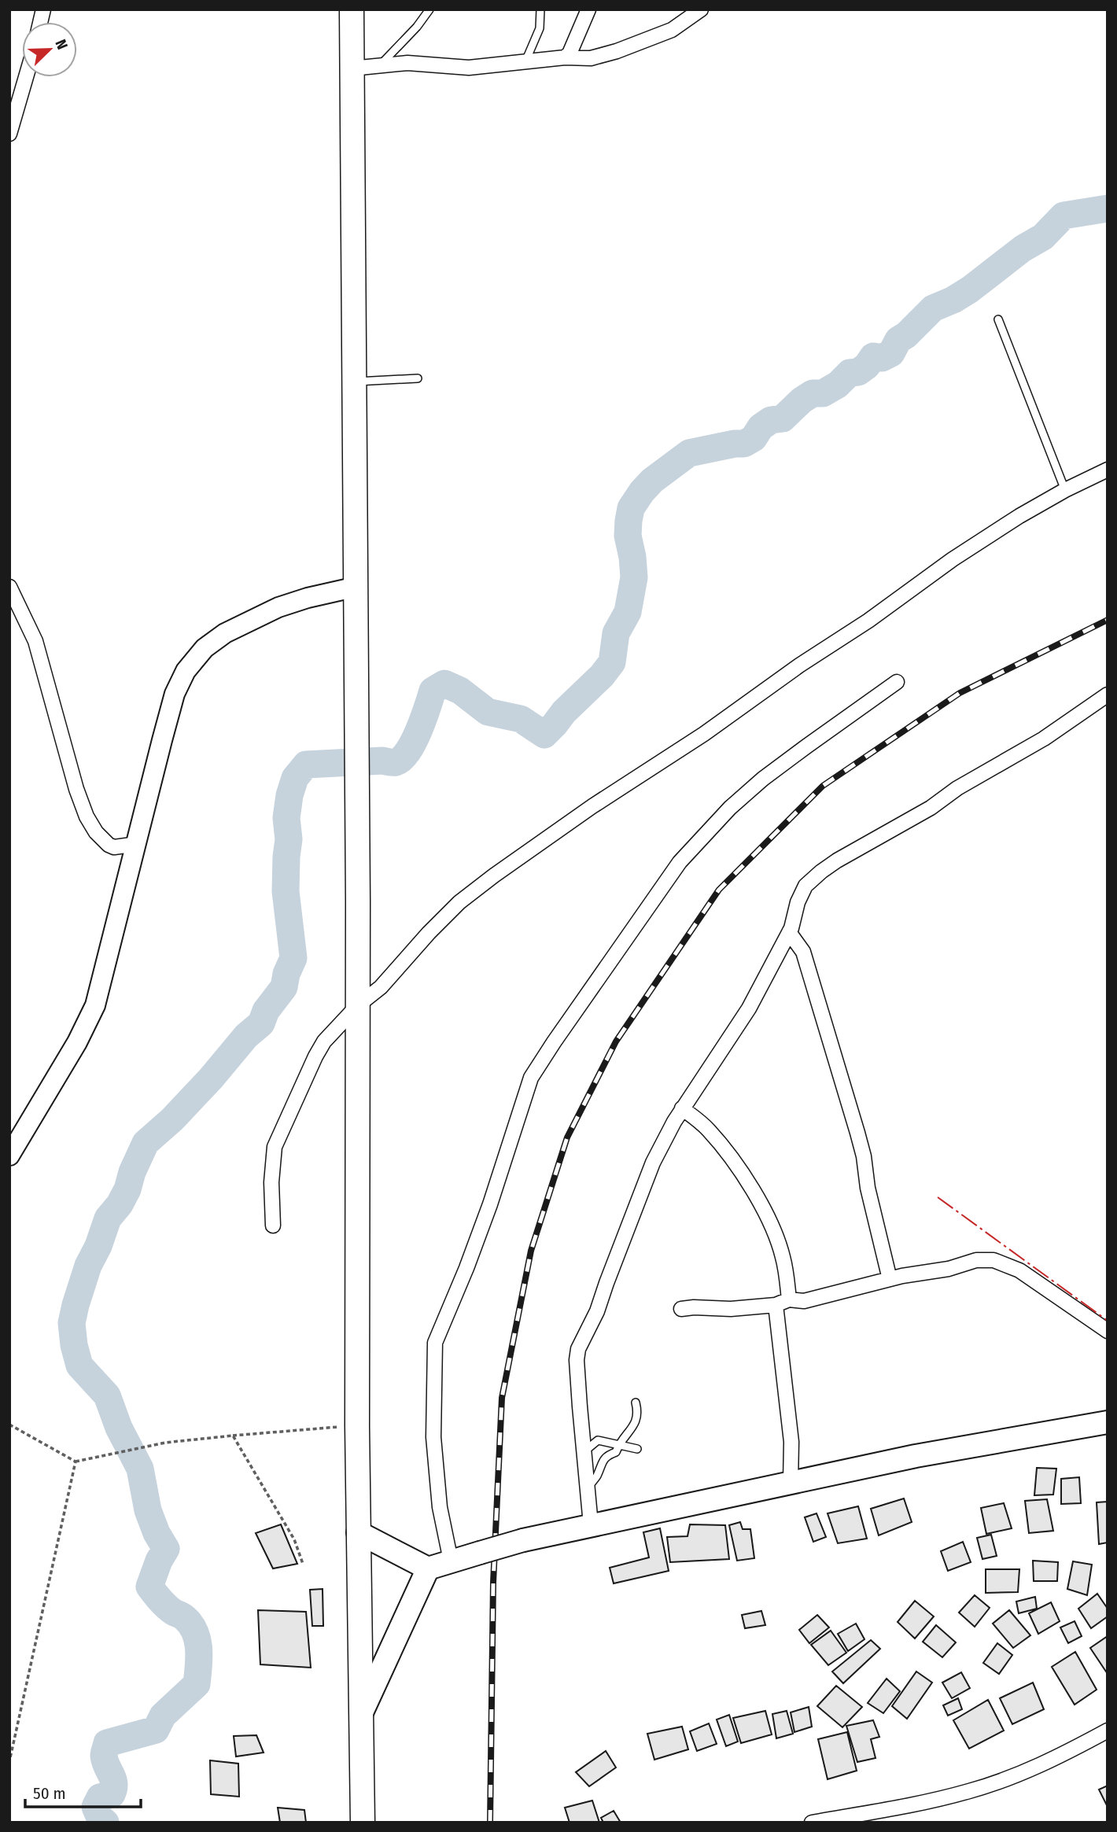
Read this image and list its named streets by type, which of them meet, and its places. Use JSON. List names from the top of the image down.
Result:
{
  "scale_bar": "50 m",
  "north": "top right"
}
